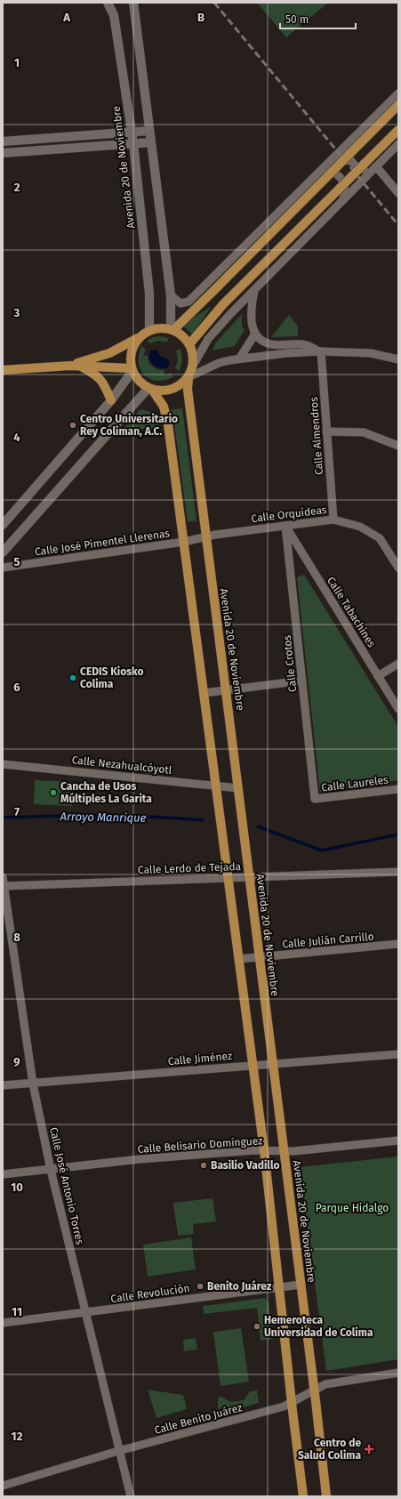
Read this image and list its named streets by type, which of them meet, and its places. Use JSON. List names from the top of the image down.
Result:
{
  "streets": {
    "main road": ["Avenida 20 de Noviembre"],
    "street": [
      "Calle Almendros",
      "Calle Orquídeas",
      "Calle José Pimentel Llerenas",
      "Calle Tabachines",
      "Calle Crotos",
      "Calle Nezahualcóyotl",
      "Calle Laureles",
      "Calle Lerdo de Tejada",
      "Calle Julián Carrillo",
      "Calle Jiménez",
      "Calle Belisario Domínguez",
      "Calle José Antonio Torres",
      "Calle Revolución",
      "Calle Benito Juárez"
    ]
  },
  "crossings": [
    ["Avenida 20 de Noviembre", "Calle Orquídeas"],
    ["Avenida 20 de Noviembre", "Calle José Pimentel Llerenas"],
    ["Avenida 20 de Noviembre", "Calle Nezahualcóyotl"],
    ["Avenida 20 de Noviembre", "Calle Lerdo de Tejada"],
    ["Avenida 20 de Noviembre", "Calle Julián Carrillo"],
    ["Avenida 20 de Noviembre", "Calle Jiménez"],
    ["Avenida 20 de Noviembre", "Calle Belisario Domínguez"],
    ["Avenida 20 de Noviembre", "Calle Revolución"],
    ["Avenida 20 de Noviembre", "Calle Benito Juárez"],
    ["Calle Almendros", "Calle Orquídeas"],
    ["Calle Orquídeas", "Calle José Pimentel Llerenas"],
    ["Calle Orquídeas", "Calle Tabachines"],
    ["Calle Orquídeas", "Calle Crotos"],
    ["Calle Tabachines", "Calle Crotos"],
    ["Calle Crotos", "Calle Laureles"],
    ["Calle Lerdo de Tejada", "Calle José Antonio Torres"],
    ["Calle Jiménez", "Calle José Antonio Torres"],
    ["Calle Belisario Domínguez", "Calle José Antonio Torres"],
    ["Calle José Antonio Torres", "Calle Revolución"],
    ["Calle José Antonio Torres", "Calle Benito Juárez"]
  ],
  "water": ["Arroyo Manrique"],
  "parks": ["Parque Hidalgo"],
  "places": {
    "other": [
      "Centro Universitario Rey Coliman, A.C.",
      "CEDIS Kiosko Colima",
      "Cancha de Usos Múltiples La Garita",
      "Basilio Vadillo",
      "Benito Juárez",
      "Hemeroteca Universidad de Colima"
    ],
    "health": ["Centro de Salud Colima"]
  },
  "scale_bar": "50 m",
  "grid": {
    "columns": ["A", "B"],
    "rows": [
      "1",
      "2",
      "3",
      "4",
      "5",
      "6",
      "7",
      "8",
      "9",
      "10",
      "11",
      "12"
    ]
  }
}
